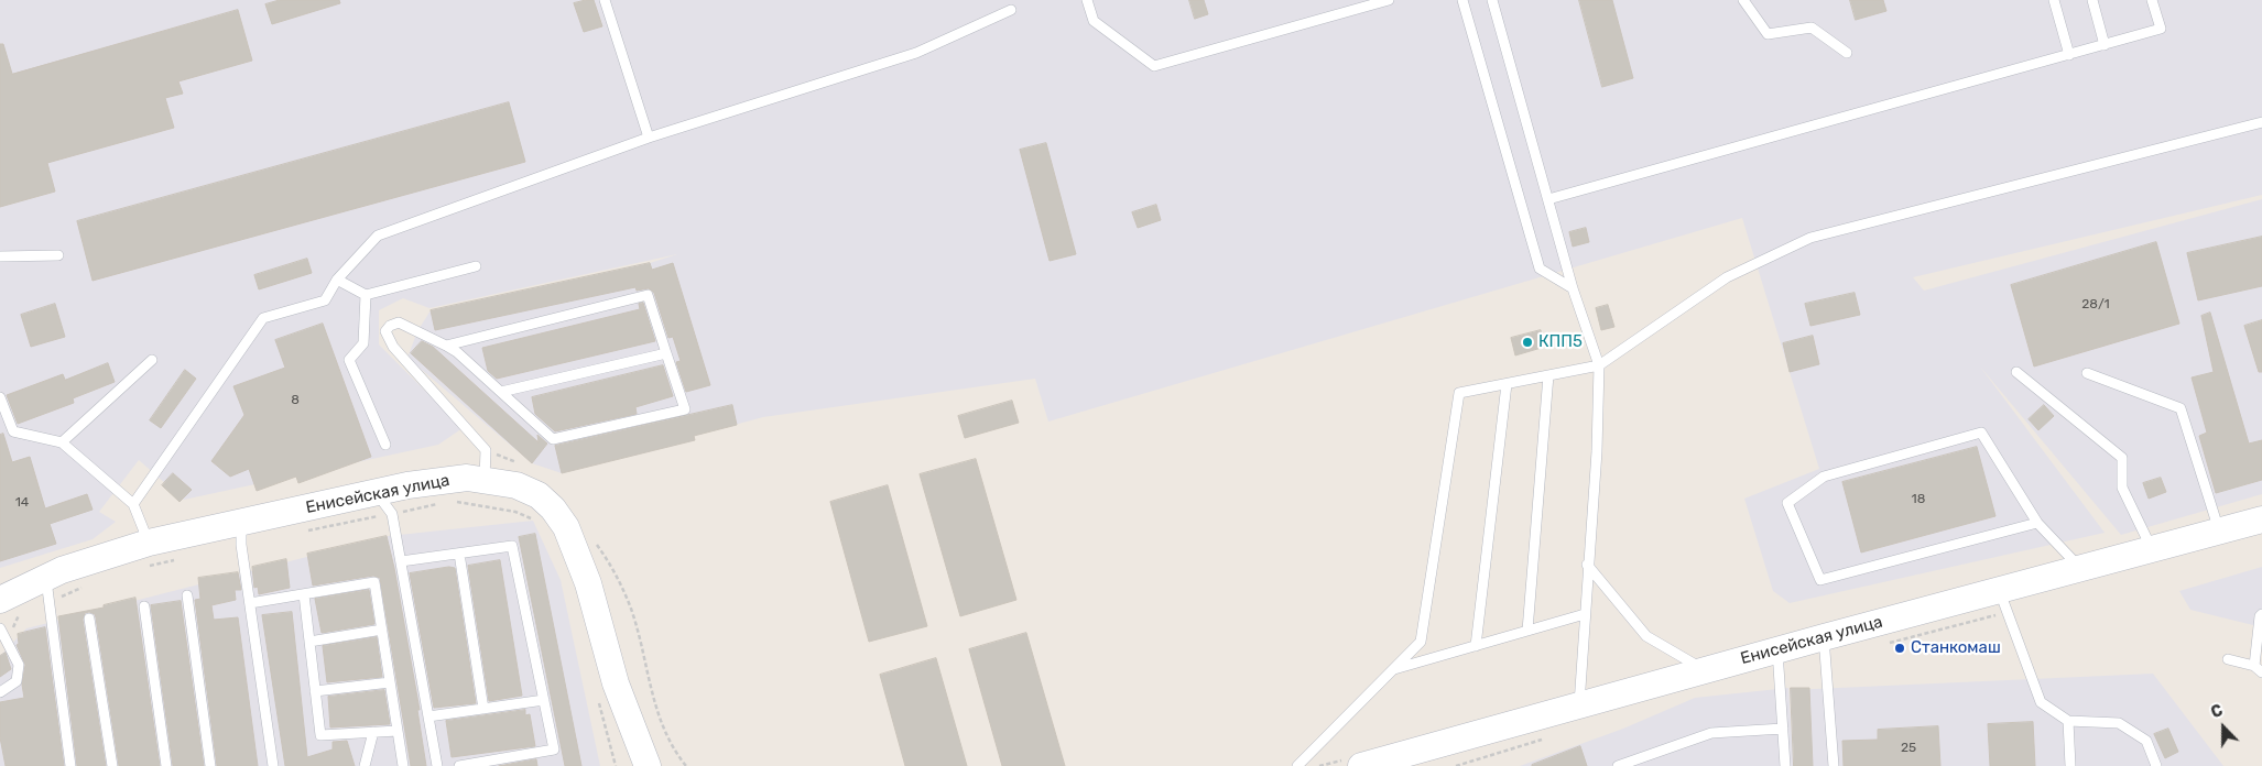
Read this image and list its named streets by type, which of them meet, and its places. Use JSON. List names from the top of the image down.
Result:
{
  "streets": {
    "street": ["Енисейская улица"]
  },
  "places": ["КПП5", "Станкомаш"],
  "house_numbers": [
    "28/1",
    "8",
    "18",
    "14",
    "25"
  ],
  "north": "top"
}
